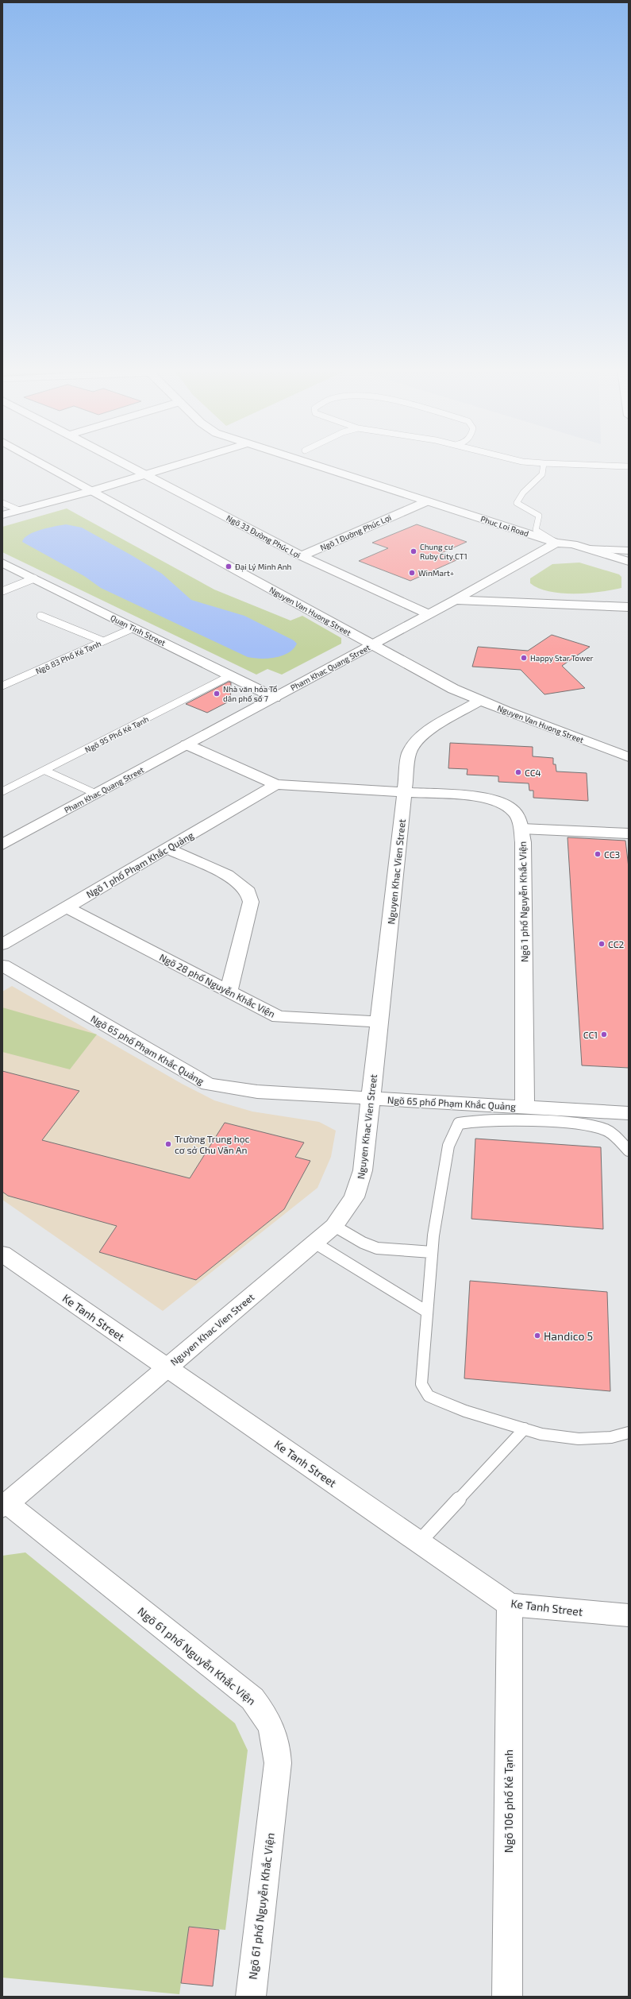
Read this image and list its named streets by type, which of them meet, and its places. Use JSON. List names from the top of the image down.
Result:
{
  "streets": {
    "street": [
      "Phuc Loi Road",
      "Ngõ 1 Đường Phúc Lợi",
      "Ngõ 33 Đường Phúc Lợi",
      "Nguyen Van Huong Street",
      "Quan Tinh Street",
      "Pham Khac Quang Street",
      "Ngõ 1 phố Phạm Khắc Quảng",
      "Nguyen Khac Vien Street",
      "Ngõ 1 phố Nguyễn Khắc Viện",
      "Ngõ 28 phố Nguyễn Khắc Viện",
      "Ngõ 65 phố Phạm Khắc Quảng",
      "Ke Tanh Street",
      "Ngõ 61 phố Nguyễn Khắc Viện",
      "Ngõ 106 phố Kẻ Tạnh"
    ],
    "lane": ["Ngõ 83 Phố Kẻ Tạnh", "Ngõ 95 Phố Kẻ Tạnh"]
  },
  "crossings": [
    ["Phuc Loi Road", "Ngõ 1 Đường Phúc Lợi"],
    ["Phuc Loi Road", "Pham Khac Quang Street"],
    ["Ngõ 1 Đường Phúc Lợi", "Ngõ 33 Đường Phúc Lợi"],
    ["Ngõ 33 Đường Phúc Lợi", "Pham Khac Quang Street"],
    ["Nguyen Van Huong Street", "Pham Khac Quang Street"],
    ["Nguyen Van Huong Street", "Nguyen Khac Vien Street"],
    ["Quan Tinh Street", "Ngõ 83 Phố Kẻ Tạnh"],
    ["Quan Tinh Street", "Pham Khac Quang Street"],
    ["Quan Tinh Street", "Ngõ 95 Phố Kẻ Tạnh"],
    ["Ngõ 1 phố Phạm Khắc Quảng", "Ngõ 28 phố Nguyễn Khắc Viện"],
    ["Nguyen Khac Vien Street", "Ngõ 1 phố Nguyễn Khắc Viện"],
    ["Nguyen Khac Vien Street", "Ngõ 28 phố Nguyễn Khắc Viện"],
    ["Nguyen Khac Vien Street", "Ngõ 65 phố Phạm Khắc Quảng"],
    ["Nguyen Khac Vien Street", "Ke Tanh Street"],
    ["Nguyen Khac Vien Street", "Ngõ 61 phố Nguyễn Khắc Viện"],
    ["Ngõ 1 phố Nguyễn Khắc Viện", "Ngõ 65 phố Phạm Khắc Quảng"],
    ["Ke Tanh Street", "Ngõ 106 phố Kẻ Tạnh"]
  ],
  "places": [
    "Chung cư Ruby City CT1",
    "Đại Lý Minh Anh",
    "WinMart+",
    "Happy Star Tower",
    "Nhà văn hóa Tổ dân phố số 7",
    "CC4",
    "CC3",
    "CC2",
    "CC1",
    "Trường Trung học cơ sở Chu Văn An",
    "Handico 5"
  ]
}
